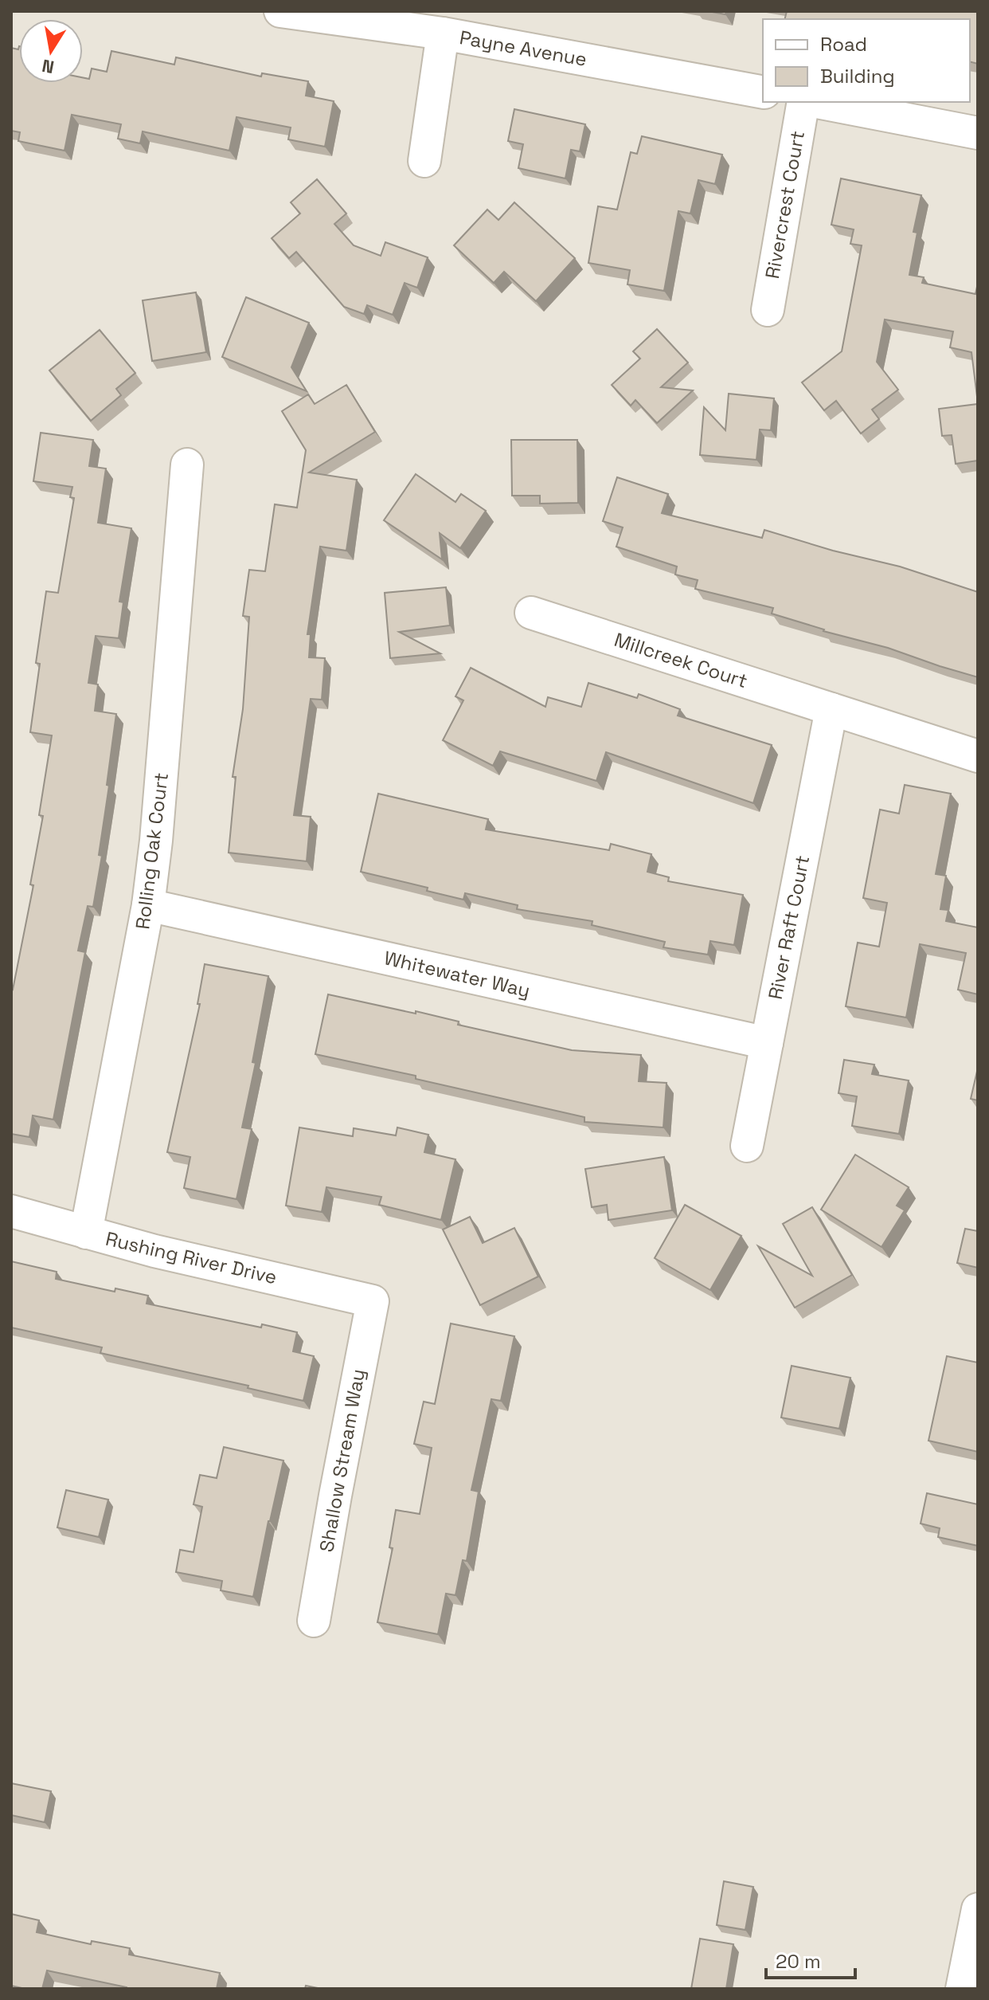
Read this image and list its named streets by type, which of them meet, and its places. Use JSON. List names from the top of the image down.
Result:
{
  "streets": {
    "street": [
      "Payne Avenue",
      "Rivercrest Court",
      "Millcreek Court",
      "Rolling Oak Court",
      "River Raft Court",
      "Whitewater Way",
      "Rushing River Drive",
      "Shallow Stream Way"
    ]
  },
  "crossings": [
    ["Millcreek Court", "River Raft Court"],
    ["Rolling Oak Court", "Whitewater Way"],
    ["Rolling Oak Court", "Rushing River Drive"],
    ["River Raft Court", "Whitewater Way"],
    ["Rushing River Drive", "Shallow Stream Way"]
  ],
  "legend": ["Road", "Building"],
  "scale_bar": "20 m",
  "north": "bottom"
}
